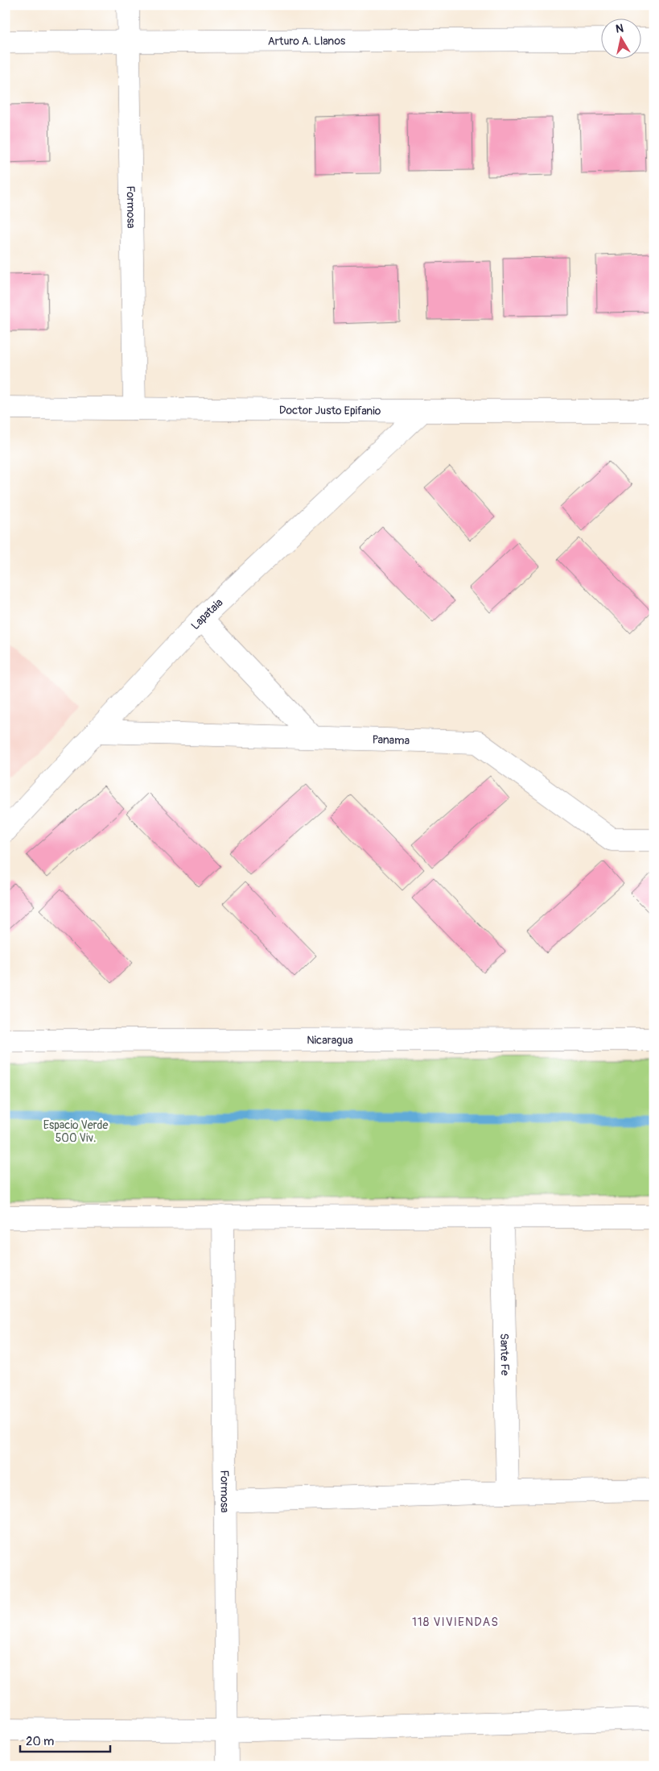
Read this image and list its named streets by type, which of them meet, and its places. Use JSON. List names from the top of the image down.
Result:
{
  "streets": {
    "street": [
      "Arturo A. Llanos",
      "Formosa",
      "Doctor Justo Epifanio",
      "Lapataia",
      "Panama",
      "Nicaragua",
      "Sante Fe"
    ]
  },
  "crossings": [
    ["Arturo A. Llanos", "Formosa"],
    ["Formosa", "Doctor Justo Epifanio"],
    ["Doctor Justo Epifanio", "Lapataia"],
    ["Lapataia", "Panama"]
  ],
  "districts": ["118 VIVIENDAS"],
  "parks": ["Espacio Verde 500 Viv."],
  "scale_bar": "20 m",
  "north": "top"
}
